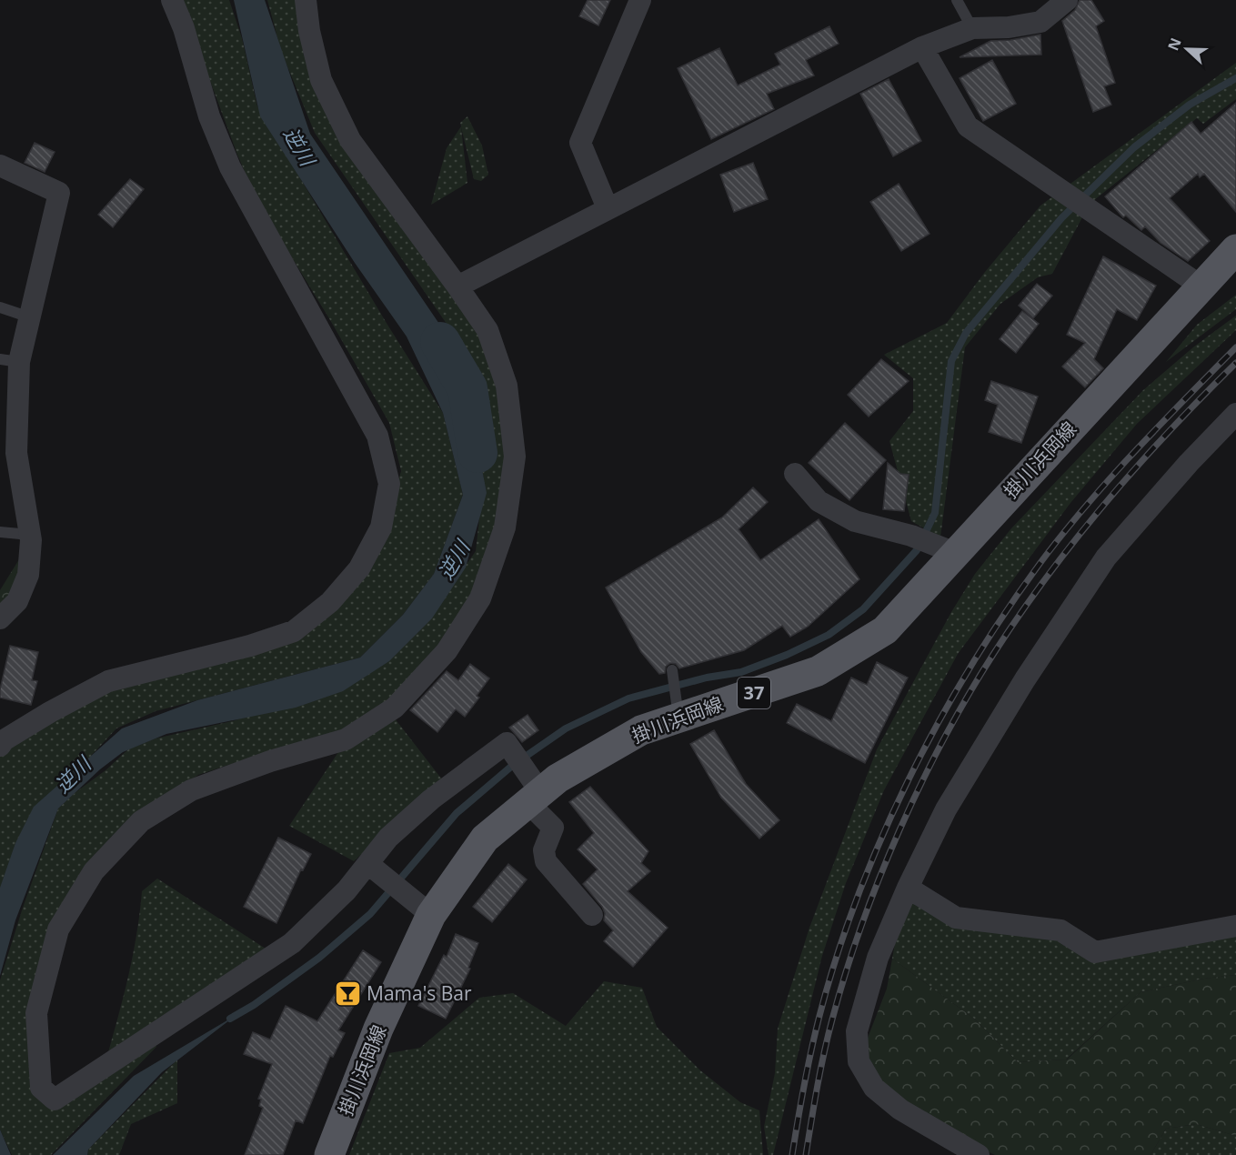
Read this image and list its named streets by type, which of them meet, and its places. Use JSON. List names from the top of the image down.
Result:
{
  "streets": {
    "main road": ["掛川浜岡線", "37"]
  },
  "water": ["逆川"],
  "places": {
    "bar": ["Mama's Bar"]
  },
  "north": "left"
}
